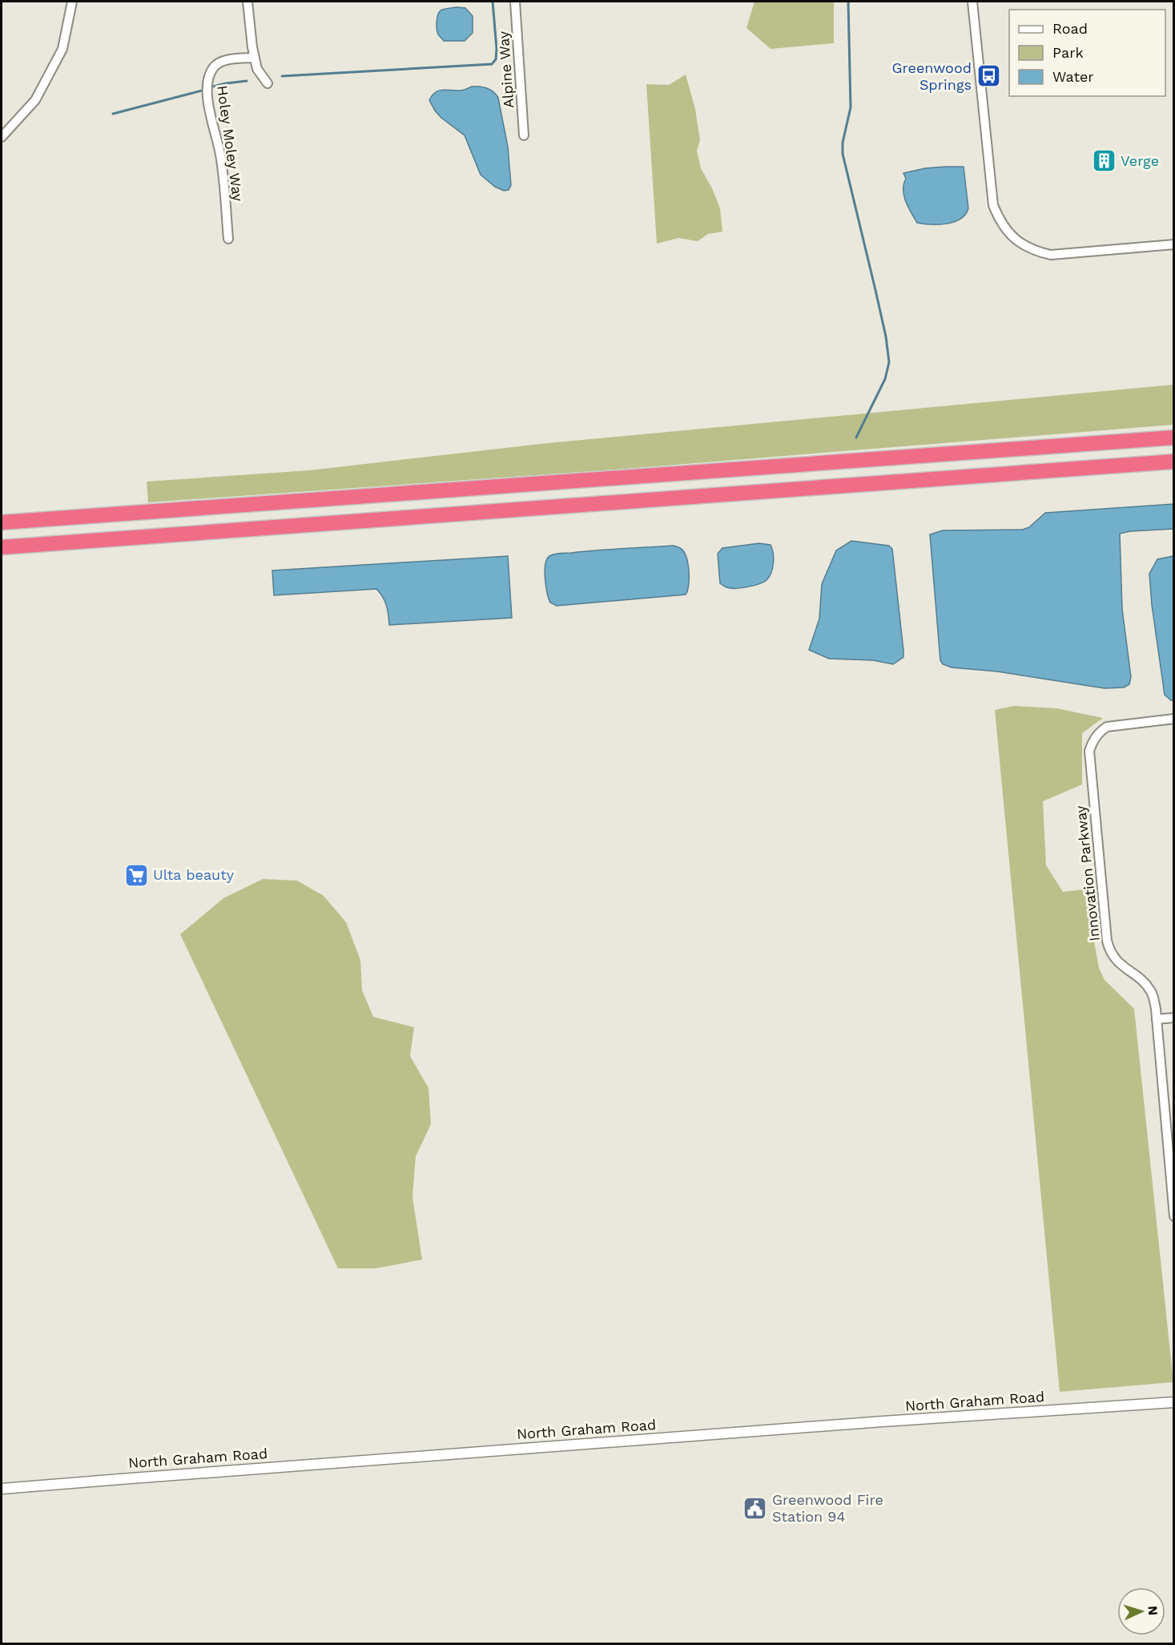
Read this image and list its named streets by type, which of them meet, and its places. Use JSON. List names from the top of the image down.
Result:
{
  "streets": {
    "street": [
      "Alpine Way",
      "Holey Moley Way",
      "Innovation Parkway",
      "North Graham Road"
    ]
  },
  "places": {
    "bus stop": ["Greenwood Springs"],
    "building": ["Verge"],
    "supermarket": ["Ulta beauty"],
    "public building": ["Greenwood Fire Station 94"]
  },
  "legend": ["Road", "Park", "Water"],
  "north": "right"
}
